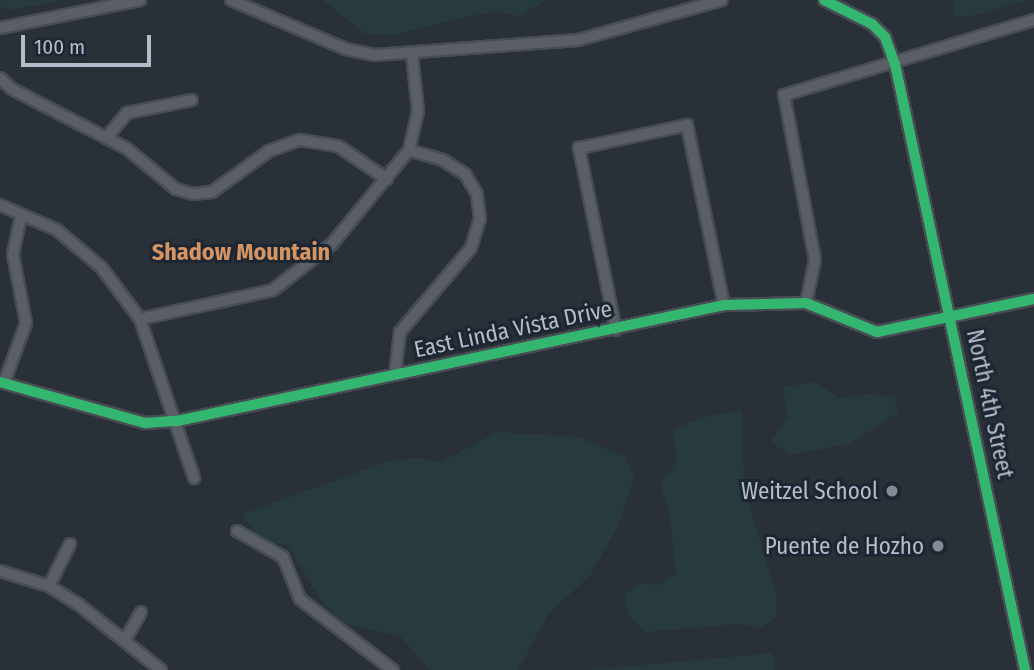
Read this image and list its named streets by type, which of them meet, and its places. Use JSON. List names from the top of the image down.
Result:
{
  "streets": {
    "street": ["East Linda Vista Drive", "North 4th Street"]
  },
  "crossings": [
    ["East Linda Vista Drive", "North 4th Street"]
  ],
  "districts": ["Shadow Mountain"],
  "places": ["Weitzel School", "Puente de Hozho"],
  "scale_bar": "100 m"
}
